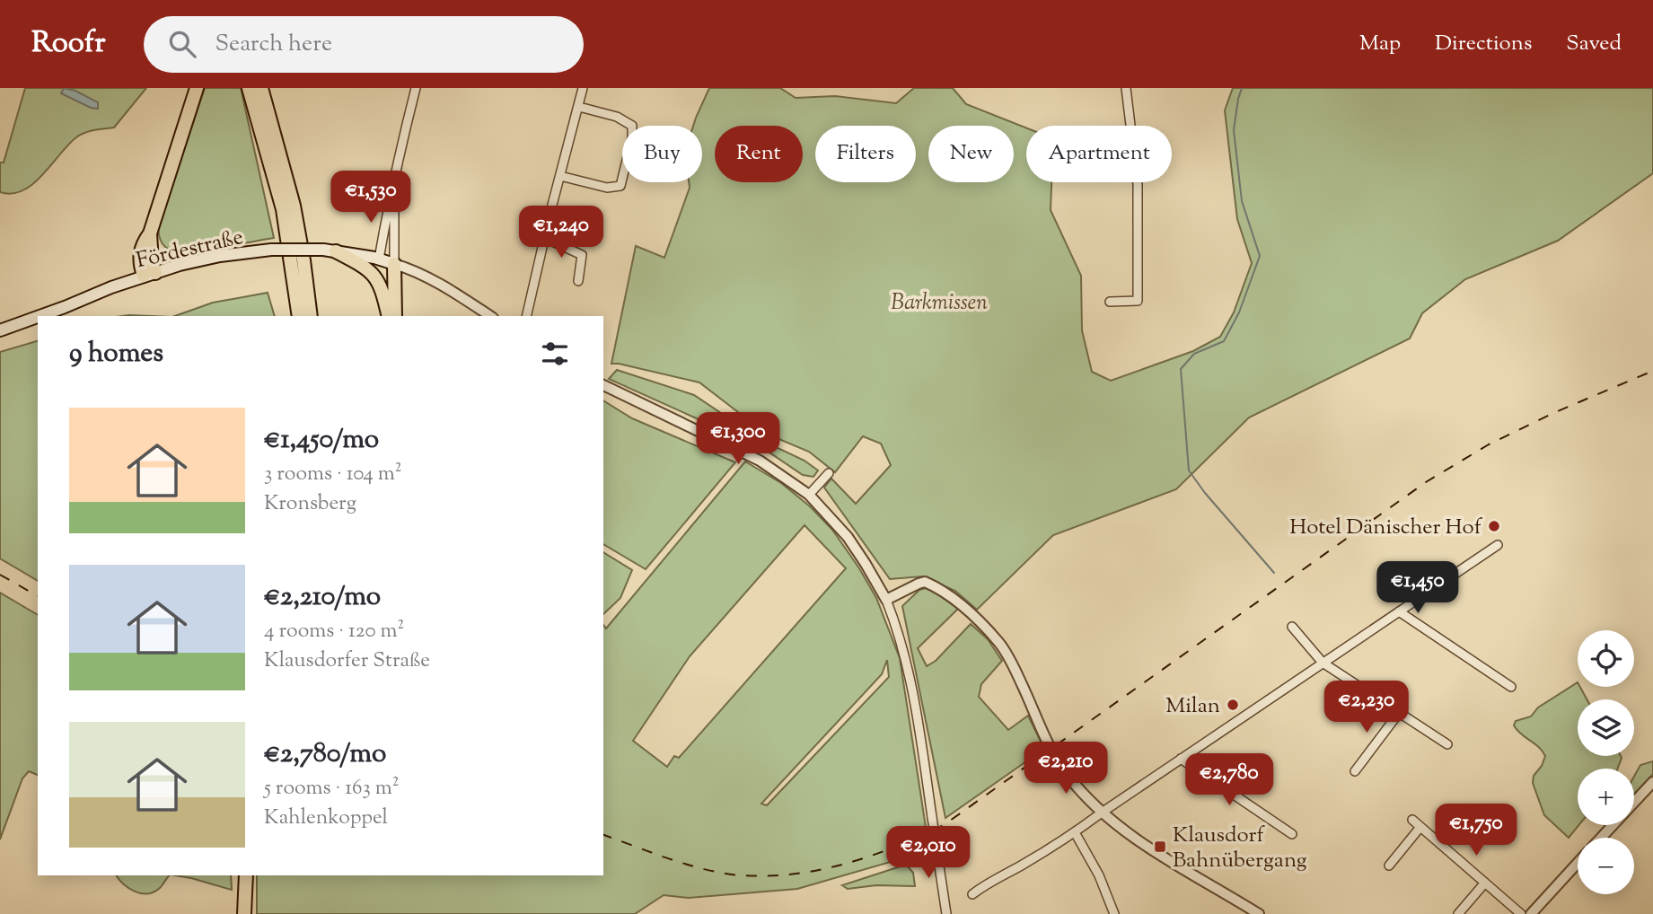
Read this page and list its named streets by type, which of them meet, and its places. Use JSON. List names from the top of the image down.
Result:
{
  "streets": {
    "main road": ["Fördestraße"]
  },
  "parks": ["Barkmissen"],
  "places": {
    "other": ["Hotel Dänischer Hof", "Milan"],
    "transit": ["Klausdorf Bahnübergang"]
  },
  "page": {
    "header": "Roofr",
    "search": "Search here",
    "nav": ["Map", "Directions", "Saved"],
    "chip": [
      "Buy",
      "Rent",
      "Filters",
      "New",
      "Apartment"
    ],
    "price": [
      "€1,530",
      "€1,240",
      "€1,300",
      "€1,450",
      "€2,230",
      "€2,210",
      "€2,780",
      "€1,750",
      "€2,010"
    ],
    "heading": "9 homes",
    "list": [
      {
        "name": "€1,450/mo",
        "note": "3 rooms · 104 m² · Kronsberg"
      },
      {
        "name": "€2,210/mo",
        "note": "4 rooms · 120 m² · Klausdorfer Straße"
      },
      {
        "name": "€2,780/mo",
        "note": "5 rooms · 163 m² · Kahlenkoppel"
      }
    ],
    "map_buttons": ["+", "−"]
  }
}
